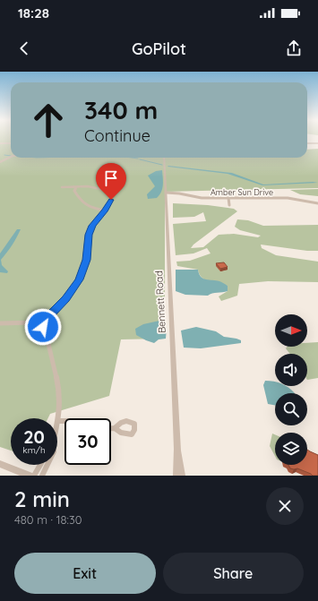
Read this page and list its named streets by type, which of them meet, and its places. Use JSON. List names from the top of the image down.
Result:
{
  "streets": {
    "street": ["Amber Sun Drive", "Bennett Road"]
  },
  "crossings": [
    ["Amber Sun Drive", "Bennett Road"]
  ],
  "north": "right",
  "page": {
    "status": "18:28",
    "header": "GoPilot",
    "turn": ["340 m", "Continue"],
    "speed": "20 km/h",
    "limit": "30",
    "heading": ["2 min", "480 m · 18:30"],
    "buttons": ["Exit", "Share"]
  }
}
